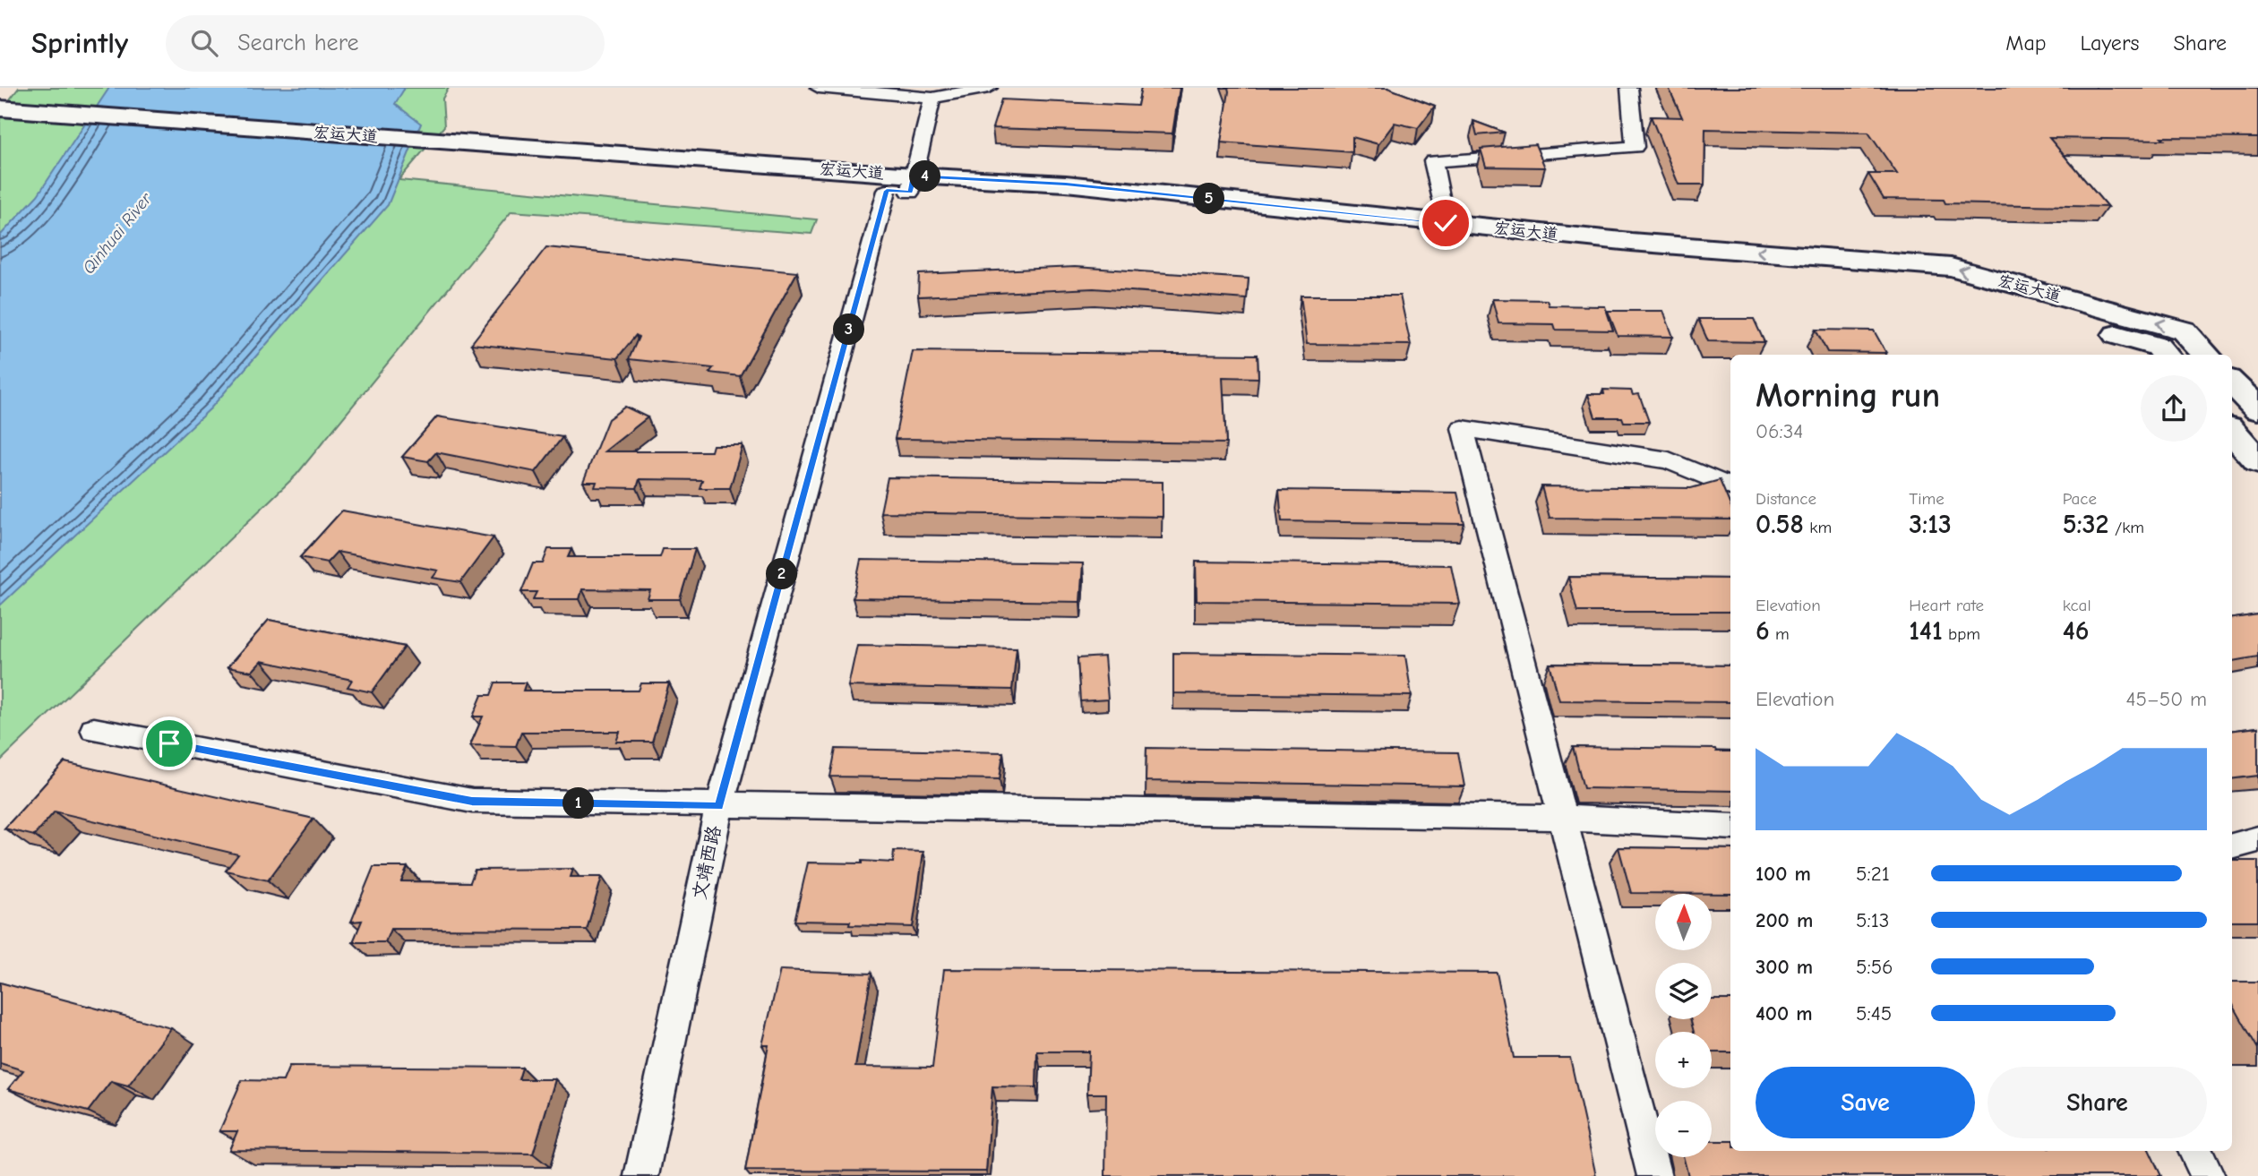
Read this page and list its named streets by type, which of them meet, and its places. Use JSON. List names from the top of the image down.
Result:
{
  "streets": {
    "main road": ["宏运大道"],
    "street": ["文靖西路"]
  },
  "crossings": [
    ["宏运大道", "文靖西路"]
  ],
  "water": ["Qinhuai River"],
  "north": "top",
  "page": {
    "header": "Sprintly",
    "search": "Search here",
    "nav": ["Map", "Layers", "Share"],
    "pins": [
      "4",
      "5",
      "3",
      "2",
      "1"
    ],
    "heading": ["Morning run", "06:34"],
    "stats": [
      ["Distance", "0.58 km"],
      ["Time", "3:13"],
      ["Pace", "5:32 /km"],
      ["Elevation", "6 m"],
      ["Heart rate", "141 bpm"],
      ["kcal", "46"]
    ],
    "chart": ["Elevation", "45–50 m"],
    "list": [
      {
        "name": "100 m",
        "note": "5:21"
      },
      {
        "name": "200 m",
        "note": "5:13"
      },
      {
        "name": "300 m",
        "note": "5:56"
      },
      {
        "name": "400 m",
        "note": "5:45"
      }
    ],
    "map_buttons": ["+", "−"],
    "buttons": ["Save", "Share"]
  }
}
